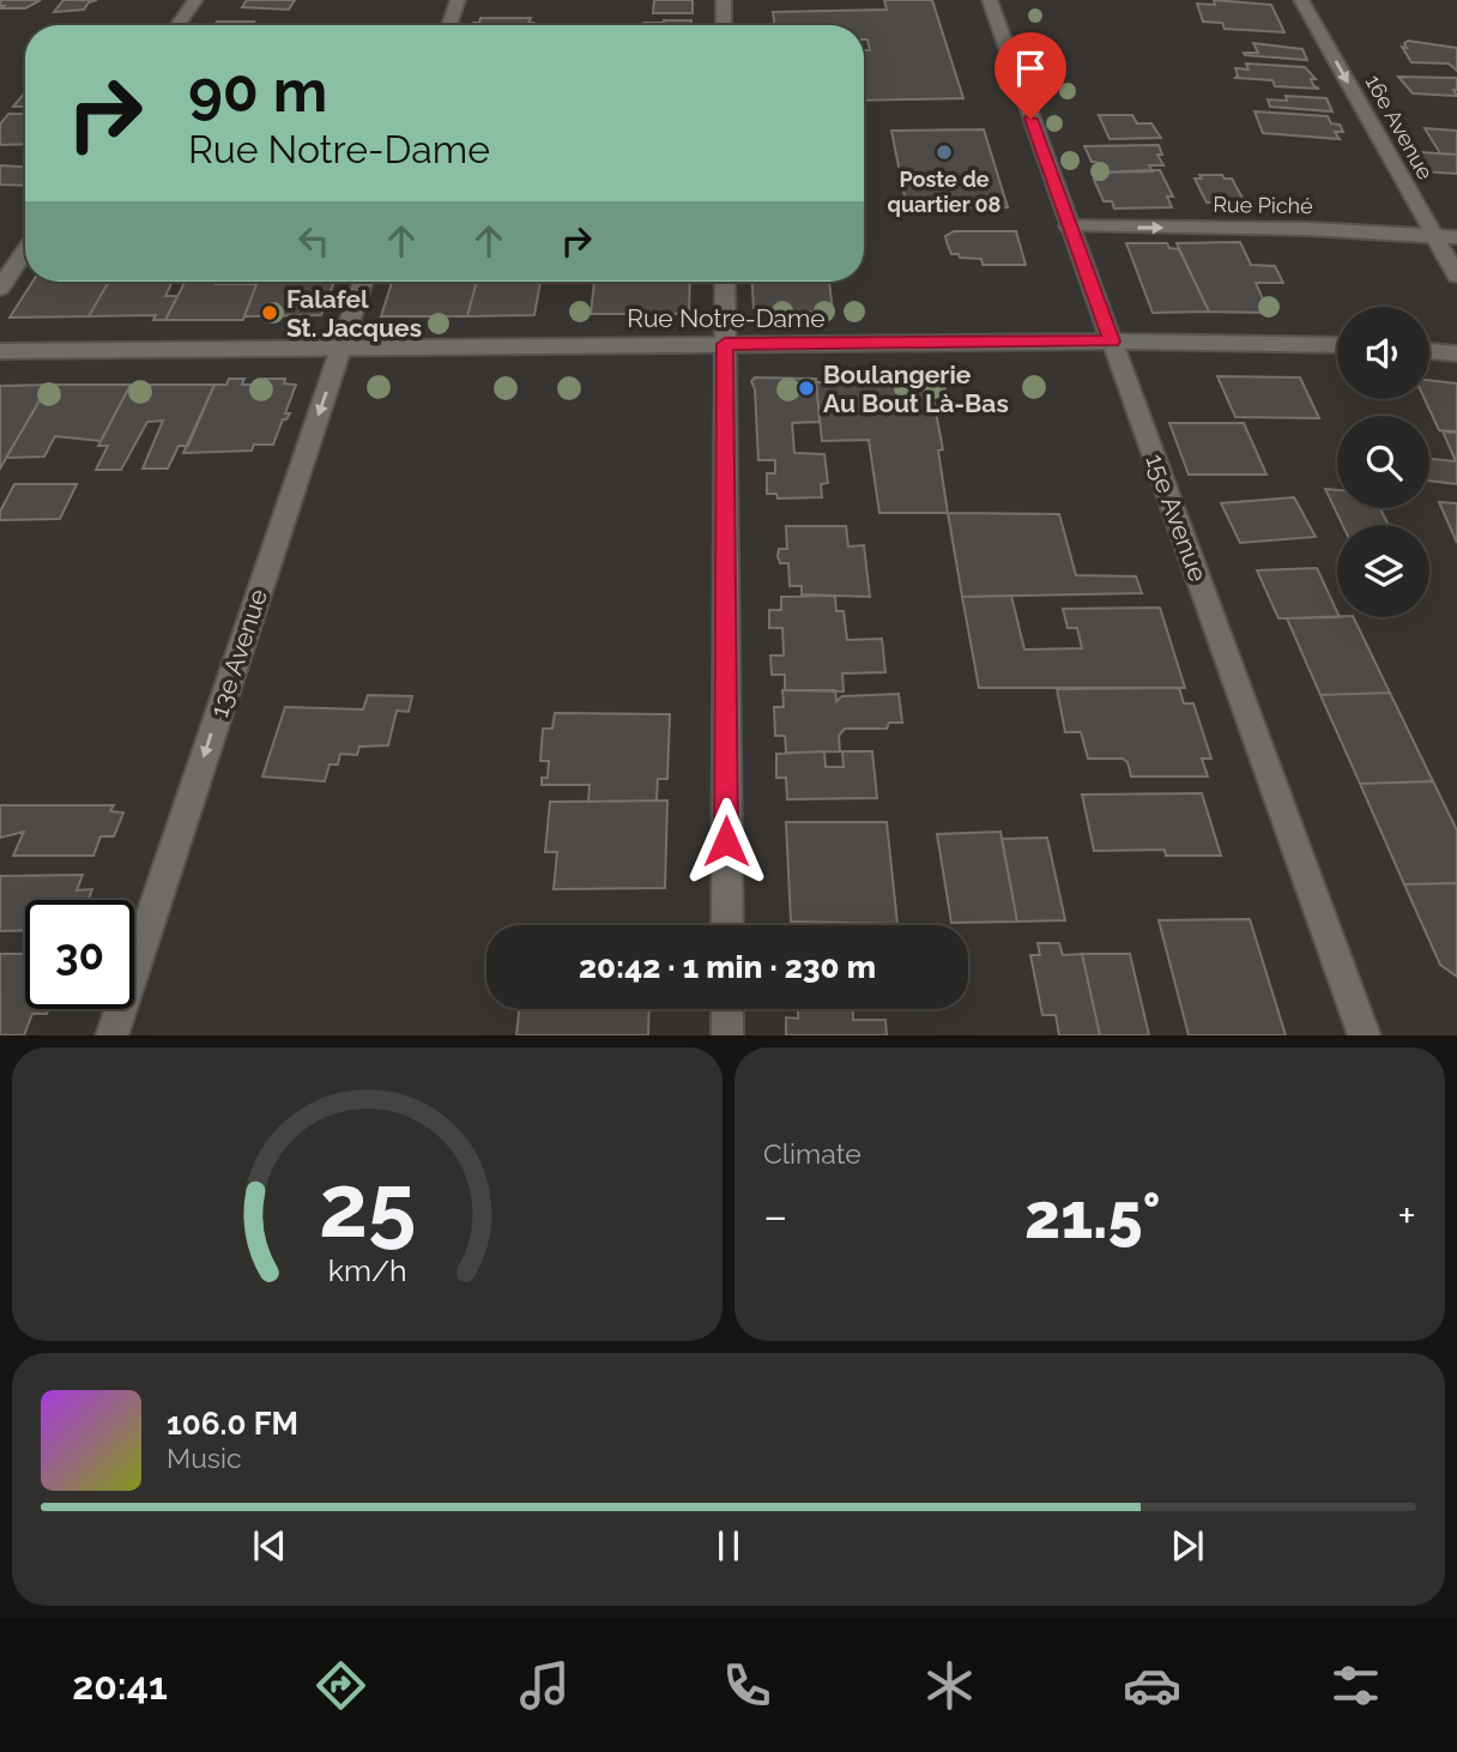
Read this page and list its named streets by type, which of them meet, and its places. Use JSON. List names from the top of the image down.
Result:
{
  "streets": {
    "street": [
      "16e Avenue",
      "Rue Piché",
      "Rue Notre-Dame",
      "15e Avenue",
      "13e Avenue"
    ]
  },
  "crossings": [
    ["16e Avenue", "Rue Piché"],
    ["Rue Piché", "15e Avenue"],
    ["Rue Notre-Dame", "15e Avenue"],
    ["Rue Notre-Dame", "13e Avenue"]
  ],
  "one_way": ["16e Avenue", "Rue Piché", "13e Avenue"],
  "places": ["Poste de quartier 08", "Falafel St. Jacques", "Boulangerie Au Bout Là-Bas"],
  "page": {
    "turn": ["90 m", "Rue Notre-Dame"],
    "limit": "30",
    "trip": "20:42 · 1 min · 230 m",
    "tile": "Climate",
    "heat": ["−", "21.5°", "+"],
    "song": ["106.0 FM", "Music"],
    "tabs": "20:41",
    "gauge": ["25", "km/h"]
  }
}
